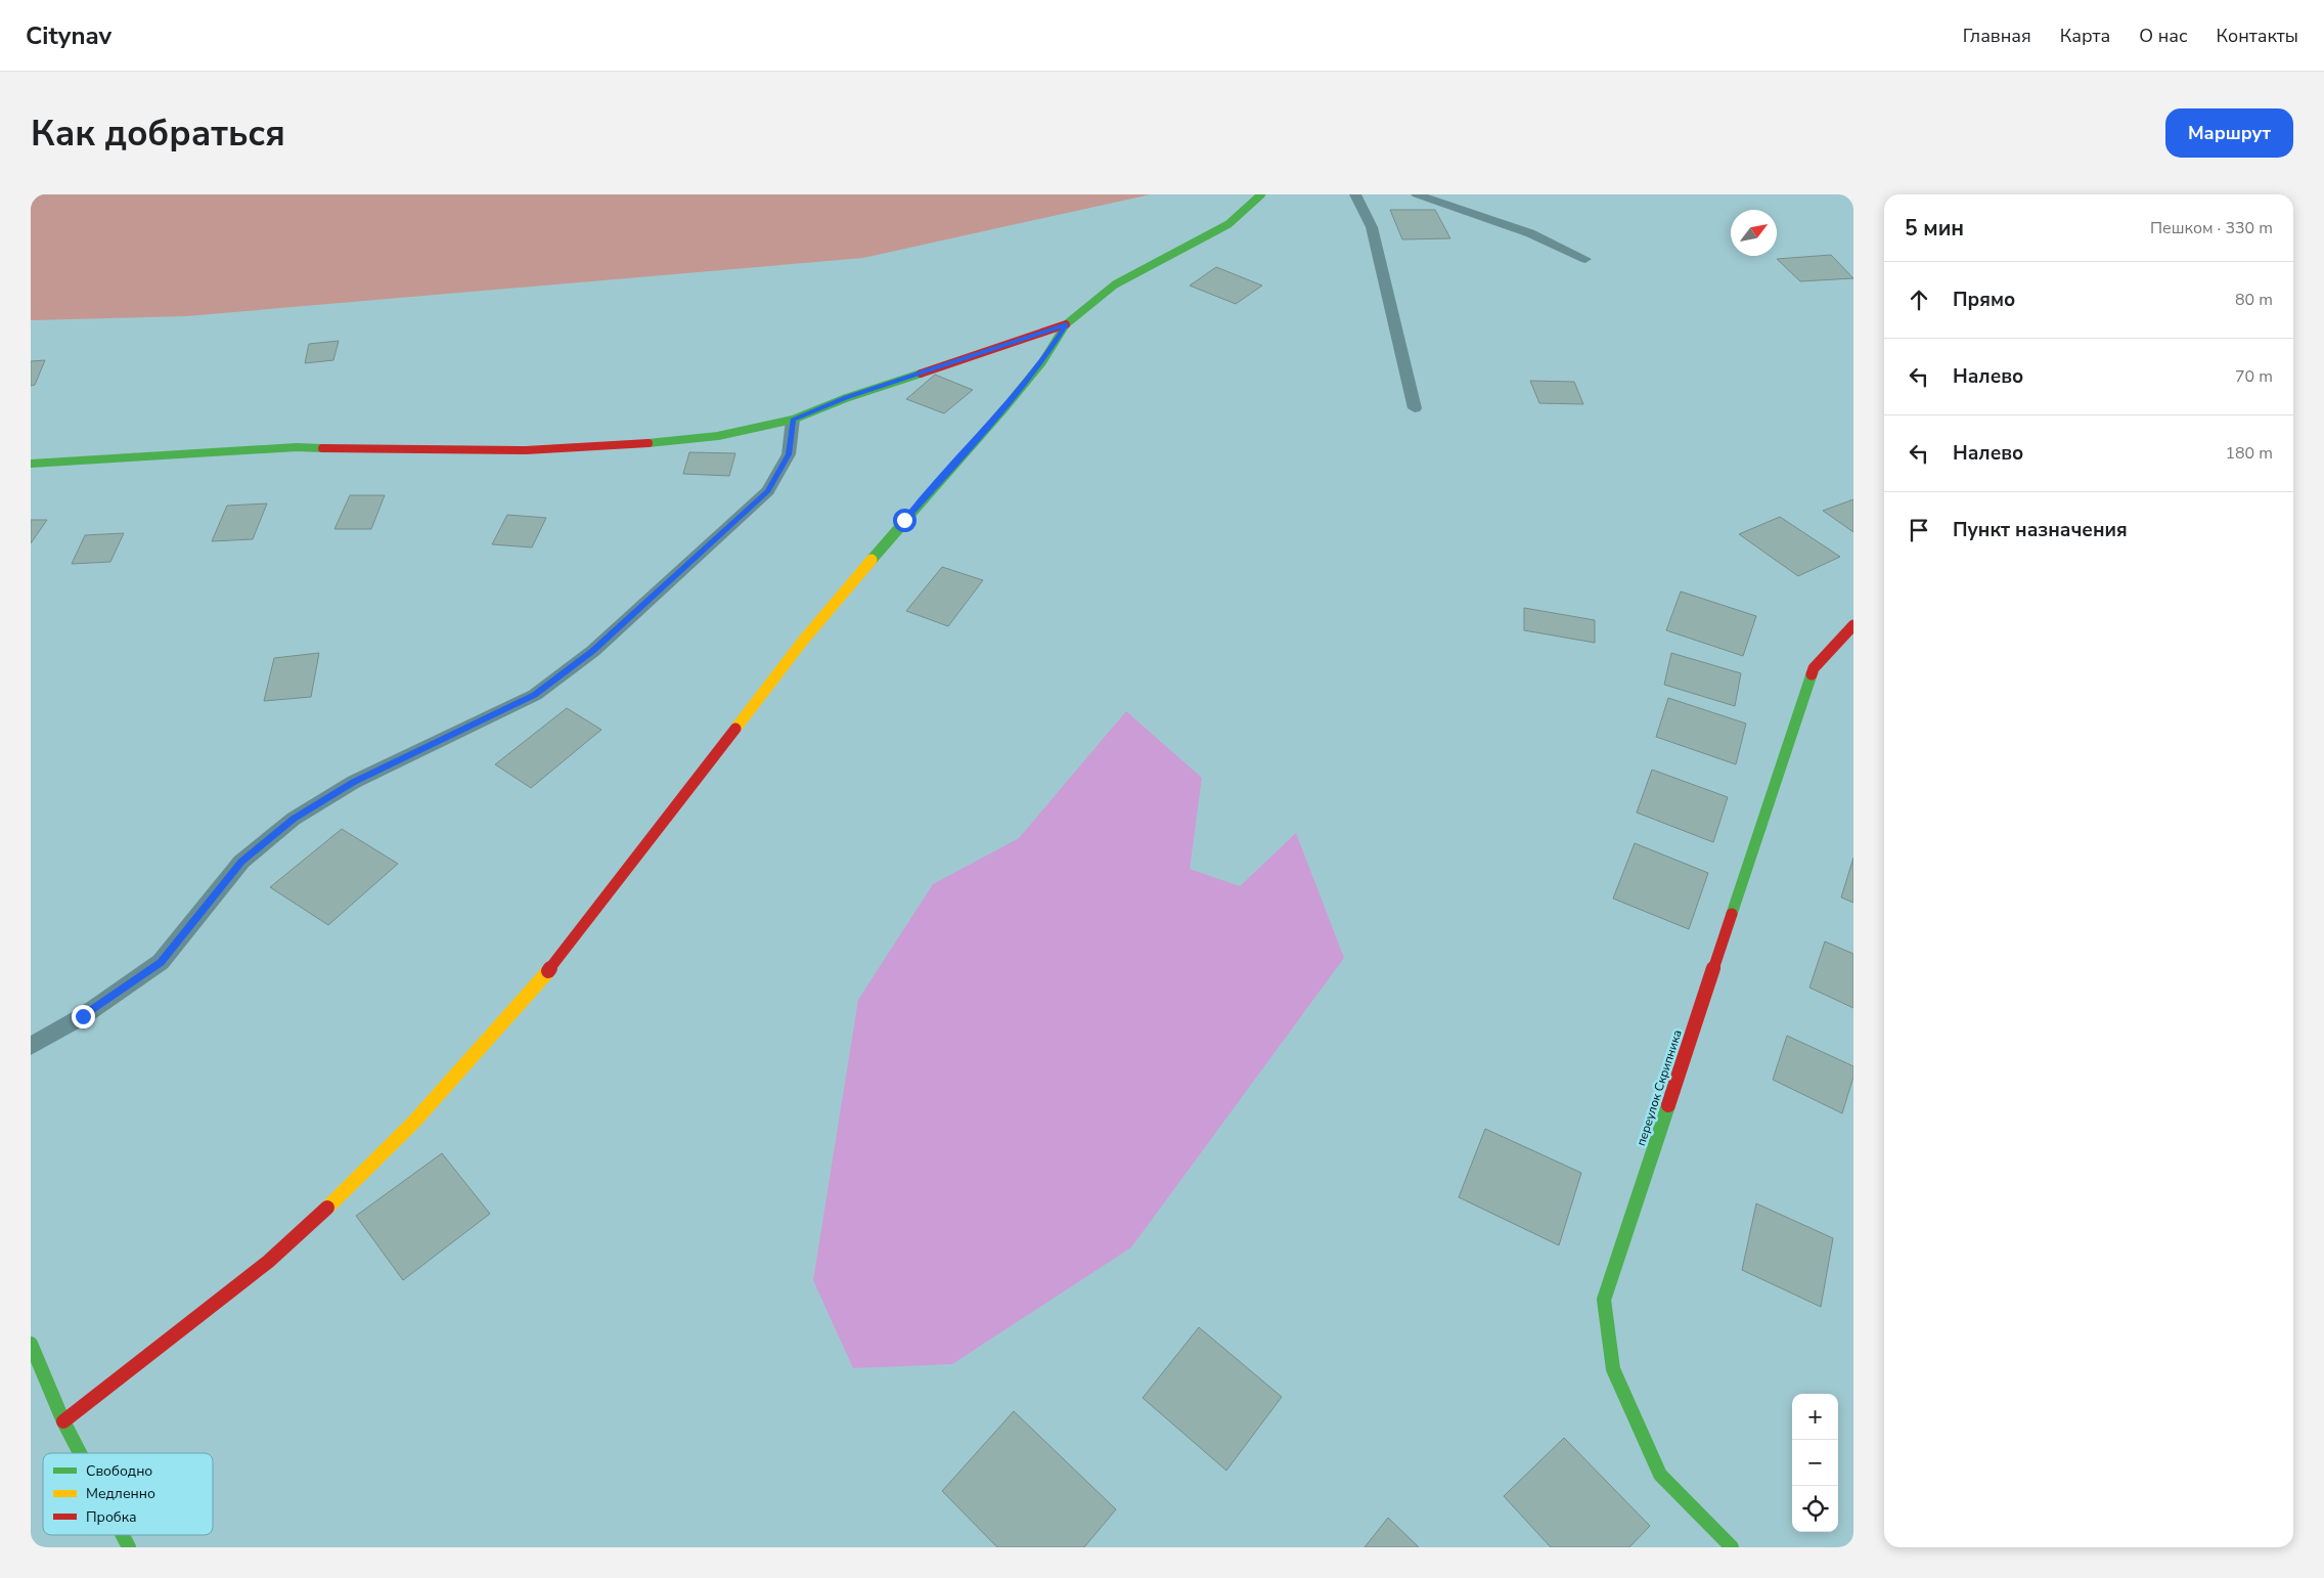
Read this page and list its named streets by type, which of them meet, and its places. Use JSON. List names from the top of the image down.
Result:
{
  "streets": {
    "street": ["переулок Скрипника"]
  },
  "legend": ["Свободно", "Медленно", "Пробка"],
  "north": "top right",
  "page": {
    "header": "Citynav",
    "nav": [
      "Главная",
      "Карта",
      "О нас",
      "Контакты"
    ],
    "buttons": "Маршрут",
    "title": "Как добраться",
    "heading": ["5 мин", "Пешком · 330 m"],
    "list": [
      ["Прямо", "80 m"],
      ["Налево", "70 m"],
      ["Налево", "180 m"],
      "Пункт назначения"
    ],
    "map_buttons": ["+", "−"]
  }
}
